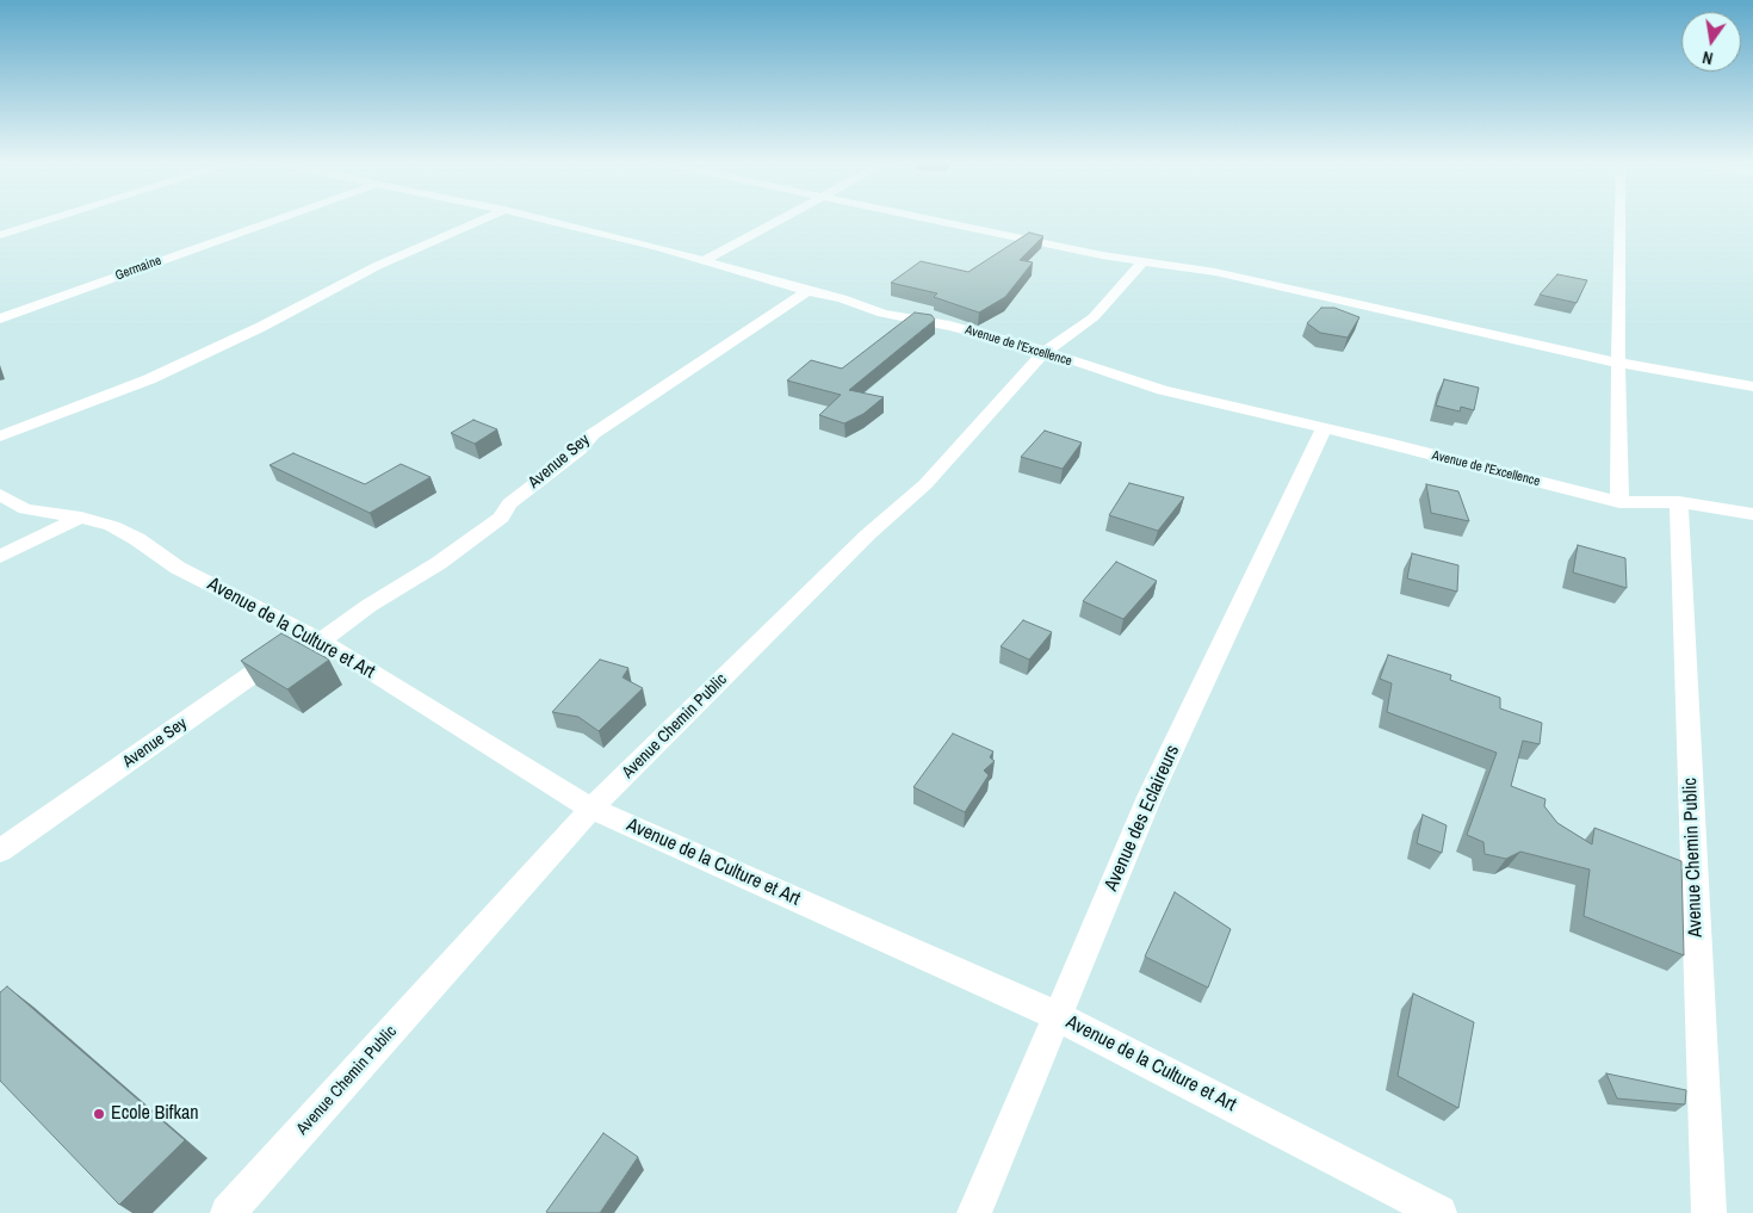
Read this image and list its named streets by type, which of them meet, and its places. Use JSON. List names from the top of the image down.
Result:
{
  "streets": {
    "street": [
      "Germaine",
      "Avenue de l'Excellence",
      "Avenue Sey",
      "Avenue de la Culture et Art",
      "Avenue Chemin Public",
      "Avenue des Eclaireurs"
    ]
  },
  "crossings": [
    ["Avenue de l'Excellence", "Avenue Sey"],
    ["Avenue de l'Excellence", "Avenue Chemin Public"],
    ["Avenue de l'Excellence", "Avenue des Eclaireurs"],
    ["Avenue Sey", "Avenue de la Culture et Art"],
    ["Avenue de la Culture et Art", "Avenue Chemin Public"],
    ["Avenue de la Culture et Art", "Avenue des Eclaireurs"]
  ],
  "places": ["Ecole Bifkan"],
  "north": "bottom"
}
